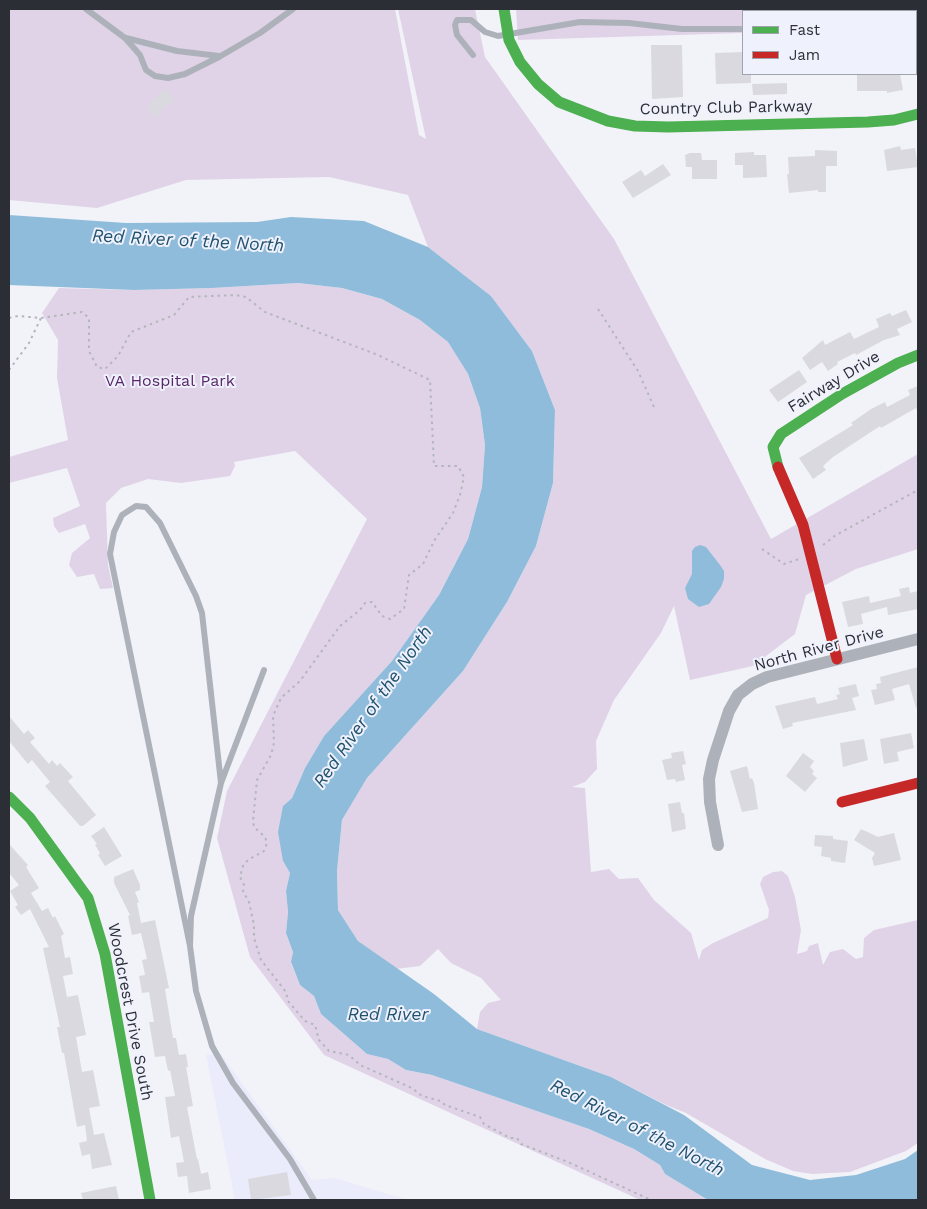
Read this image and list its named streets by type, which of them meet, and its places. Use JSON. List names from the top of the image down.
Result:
{
  "streets": {
    "street": [
      "Country Club Parkway",
      "Fairway Drive",
      "North River Drive",
      "Woodcrest Drive South"
    ]
  },
  "water": ["Red River of the North", "Red River"],
  "parks": ["VA Hospital Park"],
  "legend": ["Fast", "Jam"]
}
